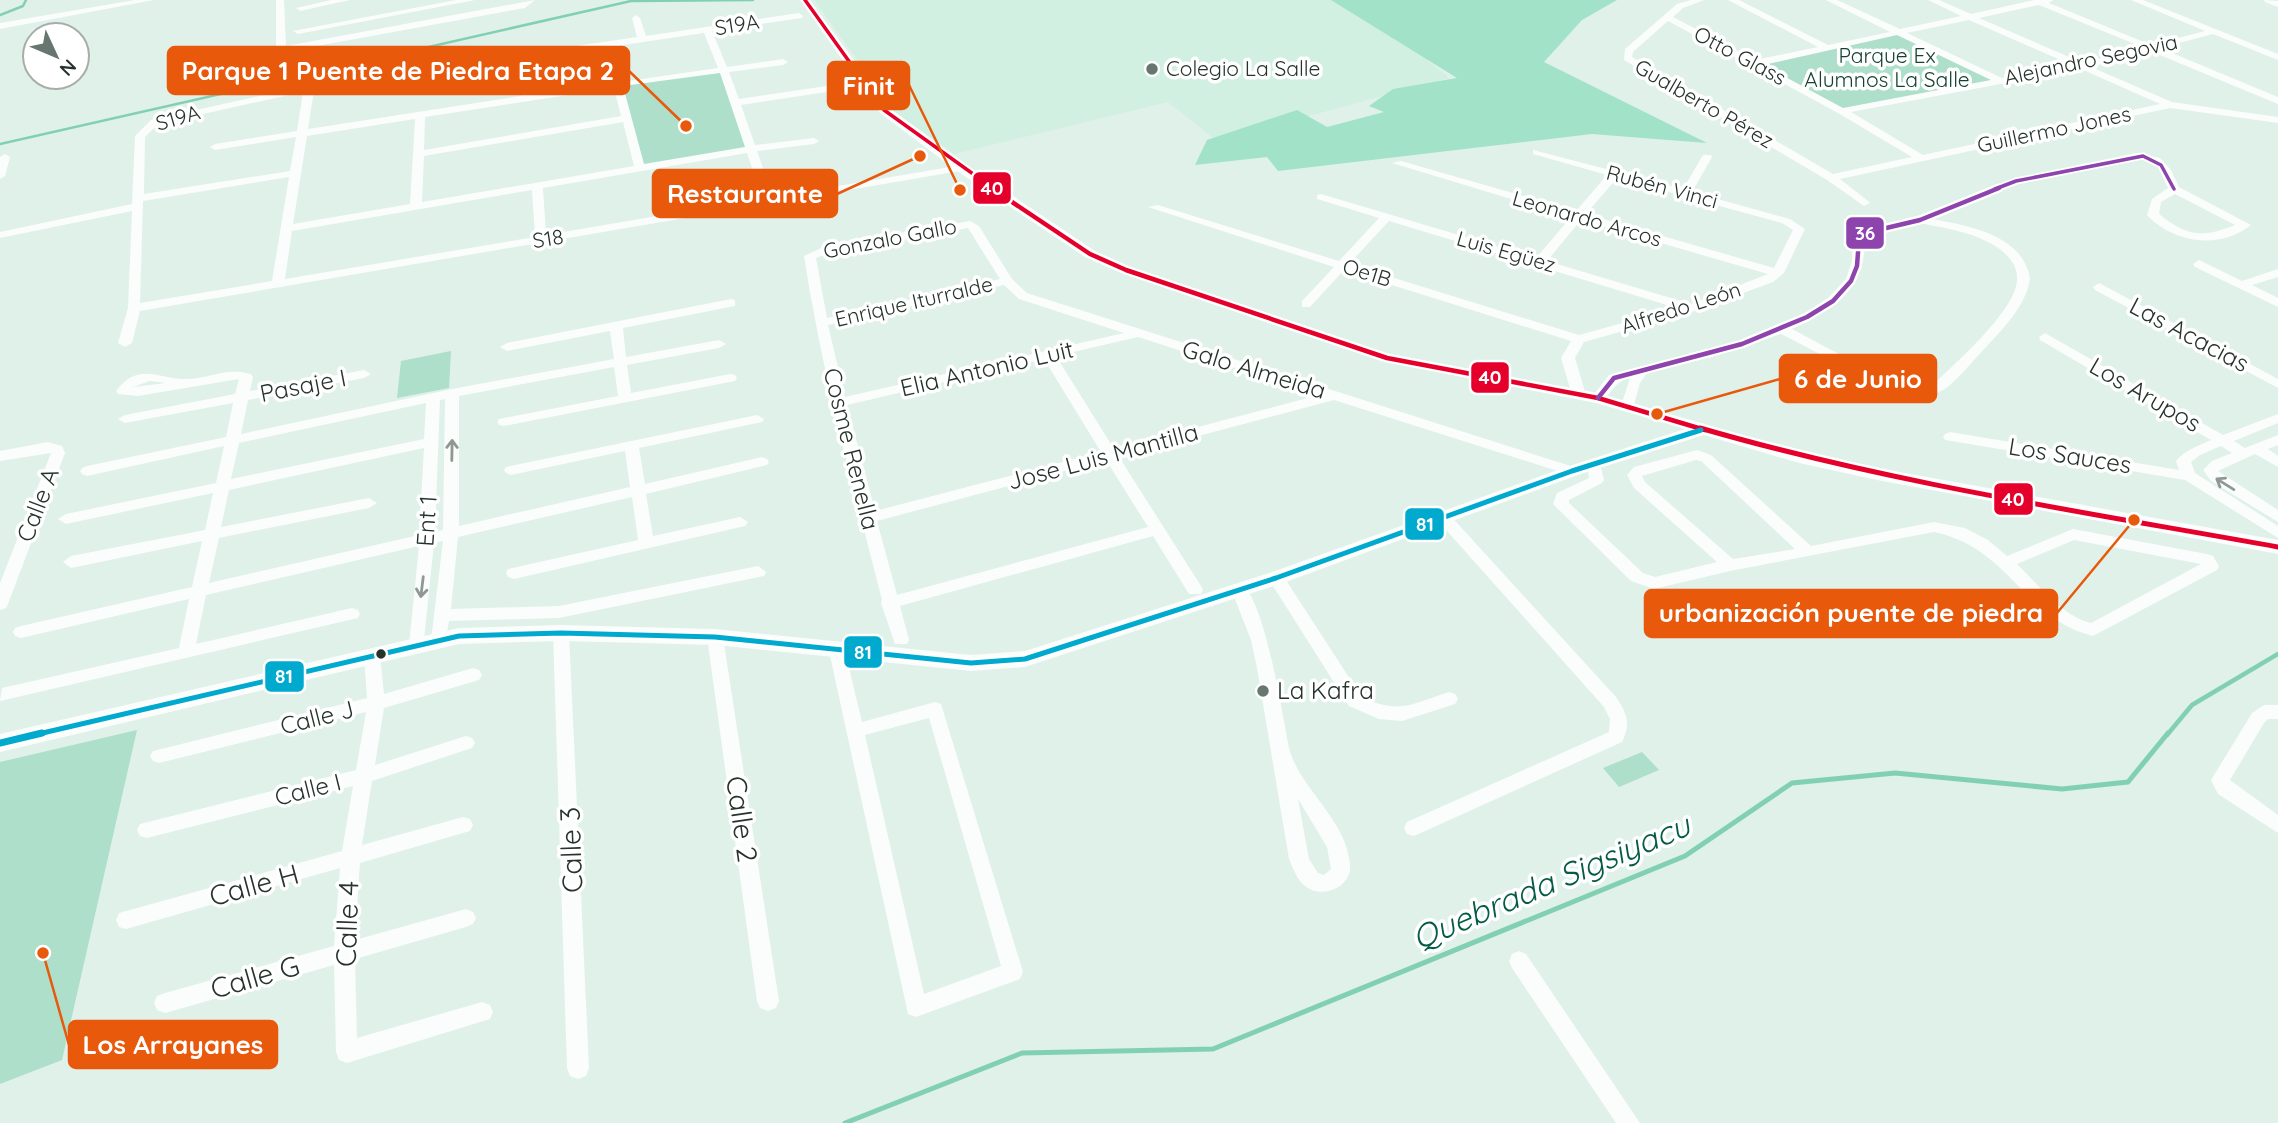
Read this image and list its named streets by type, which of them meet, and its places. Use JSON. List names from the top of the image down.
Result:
{
  "streets": {
    "street": [
      "S19A",
      "Otto Glass",
      "Alejandro Segovia",
      "Gualberto Pérez",
      "Guillermo Jones",
      "Rubén Vinci",
      "Leonardo Arcos",
      "S18",
      "Gonzalo Gallo",
      "Luis Egüez",
      "Oe1B",
      "Enrique Iturralde",
      "Alfredo León",
      "Las Acacias",
      "Elia Antonio Luit",
      "Galo Almeida",
      "Pasaje I",
      "Los Arupos",
      "Cosme Renella",
      "Los Sauces",
      "Jose Luis Mantilla",
      "Calle A",
      "Ent 1",
      "Calle J",
      "Calle I",
      "Calle 2",
      "Calle 3",
      "Calle H",
      "Calle 4",
      "Calle G"
    ]
  },
  "crossings": [
    ["S19A", "S18"],
    ["Otto Glass", "Alejandro Segovia"],
    ["Otto Glass", "Gualberto Pérez"],
    ["Otto Glass", "Guillermo Jones"],
    ["Gualberto Pérez", "Guillermo Jones"],
    ["Rubén Vinci", "Leonardo Arcos"],
    ["Rubén Vinci", "Alfredo León"],
    ["Leonardo Arcos", "Alfredo León"],
    ["Gonzalo Gallo", "Galo Almeida"],
    ["Gonzalo Gallo", "Cosme Renella"],
    ["Luis Egüez", "Alfredo León"],
    ["Oe1B", "Alfredo León"],
    ["Enrique Iturralde", "Galo Almeida"],
    ["Enrique Iturralde", "Cosme Renella"],
    ["Elia Antonio Luit", "Galo Almeida"],
    ["Elia Antonio Luit", "Cosme Renella"],
    ["Galo Almeida", "Jose Luis Mantilla"],
    ["Cosme Renella", "Jose Luis Mantilla"],
    ["Calle J", "Calle 4"],
    ["Calle I", "Calle 4"],
    ["Calle H", "Calle 4"],
    ["Calle 4", "Calle G"]
  ],
  "water": ["Quebrada Sigsiyacu"],
  "parks": ["Parque Ex Alumnos La Salle"],
  "places": [
    "Colegio La Salle",
    "Parque 1 Puente de Piedra Etapa 2",
    "Restaurante",
    "Finit",
    "6 de Junio",
    "urbanización puente de piedra",
    "La Kafra",
    "Los Arrayanes"
  ],
  "lines": ["transit line 40", "transit line 36", "transit line 81"],
  "north": "bottom right"
}
